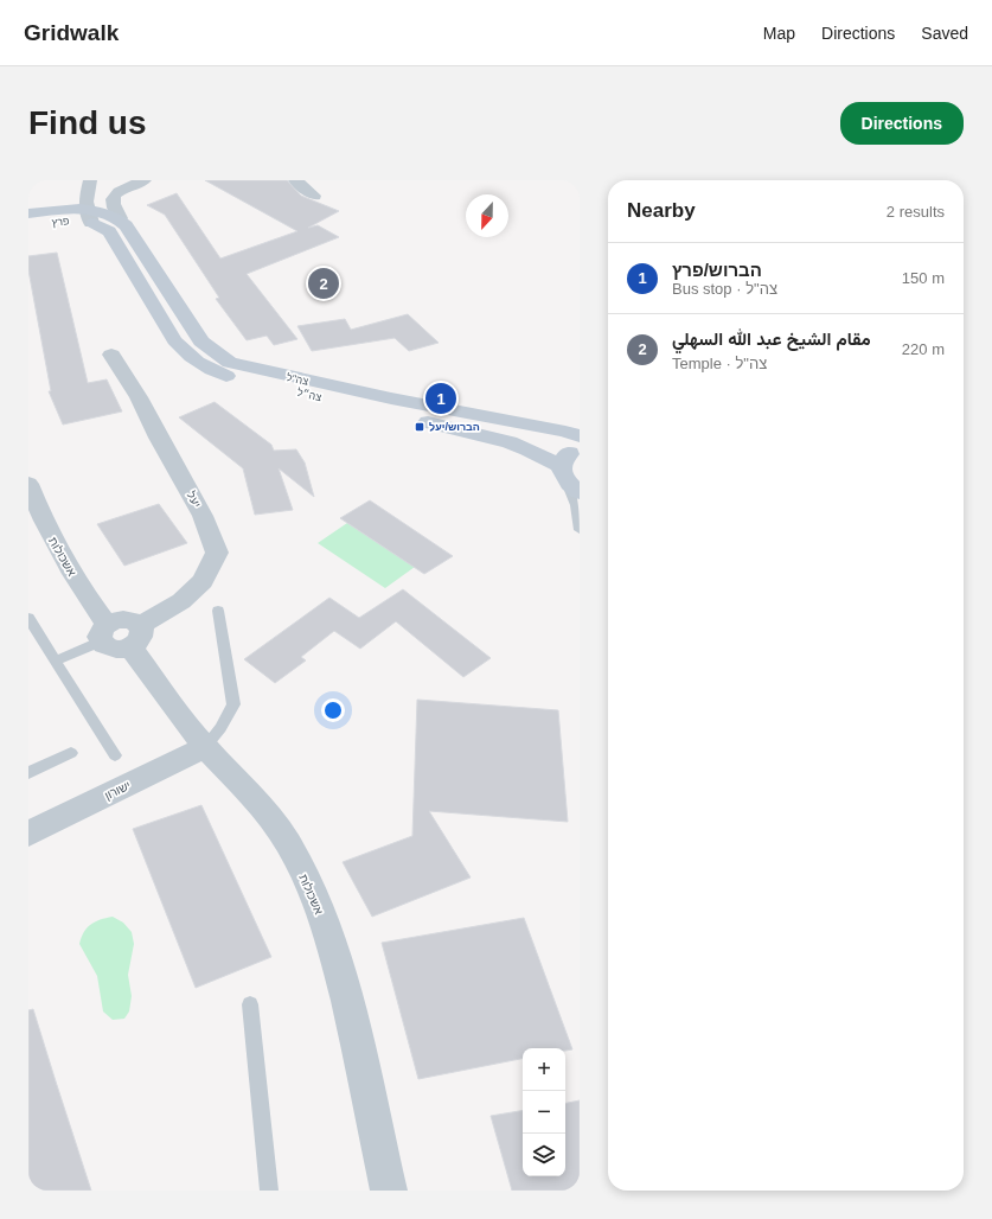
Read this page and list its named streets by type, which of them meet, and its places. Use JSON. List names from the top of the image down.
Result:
{
  "streets": {
    "main road": ["פרץ", "צה\"ל", "צה״ל"],
    "street": ["יעל", "אשכולות", "ישורון"]
  },
  "crossings": [
    ["פרץ", "צה״ל"],
    ["יעל", "אשכולות"],
    ["אשכולות", "ישורון"]
  ],
  "places": {
    "transit": ["הברוש/יעל"]
  },
  "north": "bottom",
  "page": {
    "header": "Gridwalk",
    "nav": ["Map", "Directions", "Saved"],
    "buttons": "Directions",
    "title": "Find us",
    "heading": ["Nearby", "2 results"],
    "list": [
      {
        "mark": "1",
        "name": "הברוש/פרץ",
        "note": "Bus stop · צה\"ל",
        "value": "150 m"
      },
      {
        "mark": "2",
        "name": "مقام الشيخ عبد الله السهلي",
        "note": "Temple · צה\"ל",
        "value": "220 m"
      }
    ],
    "pins": ["2", "1"],
    "map_buttons": ["+", "−"]
  }
}
